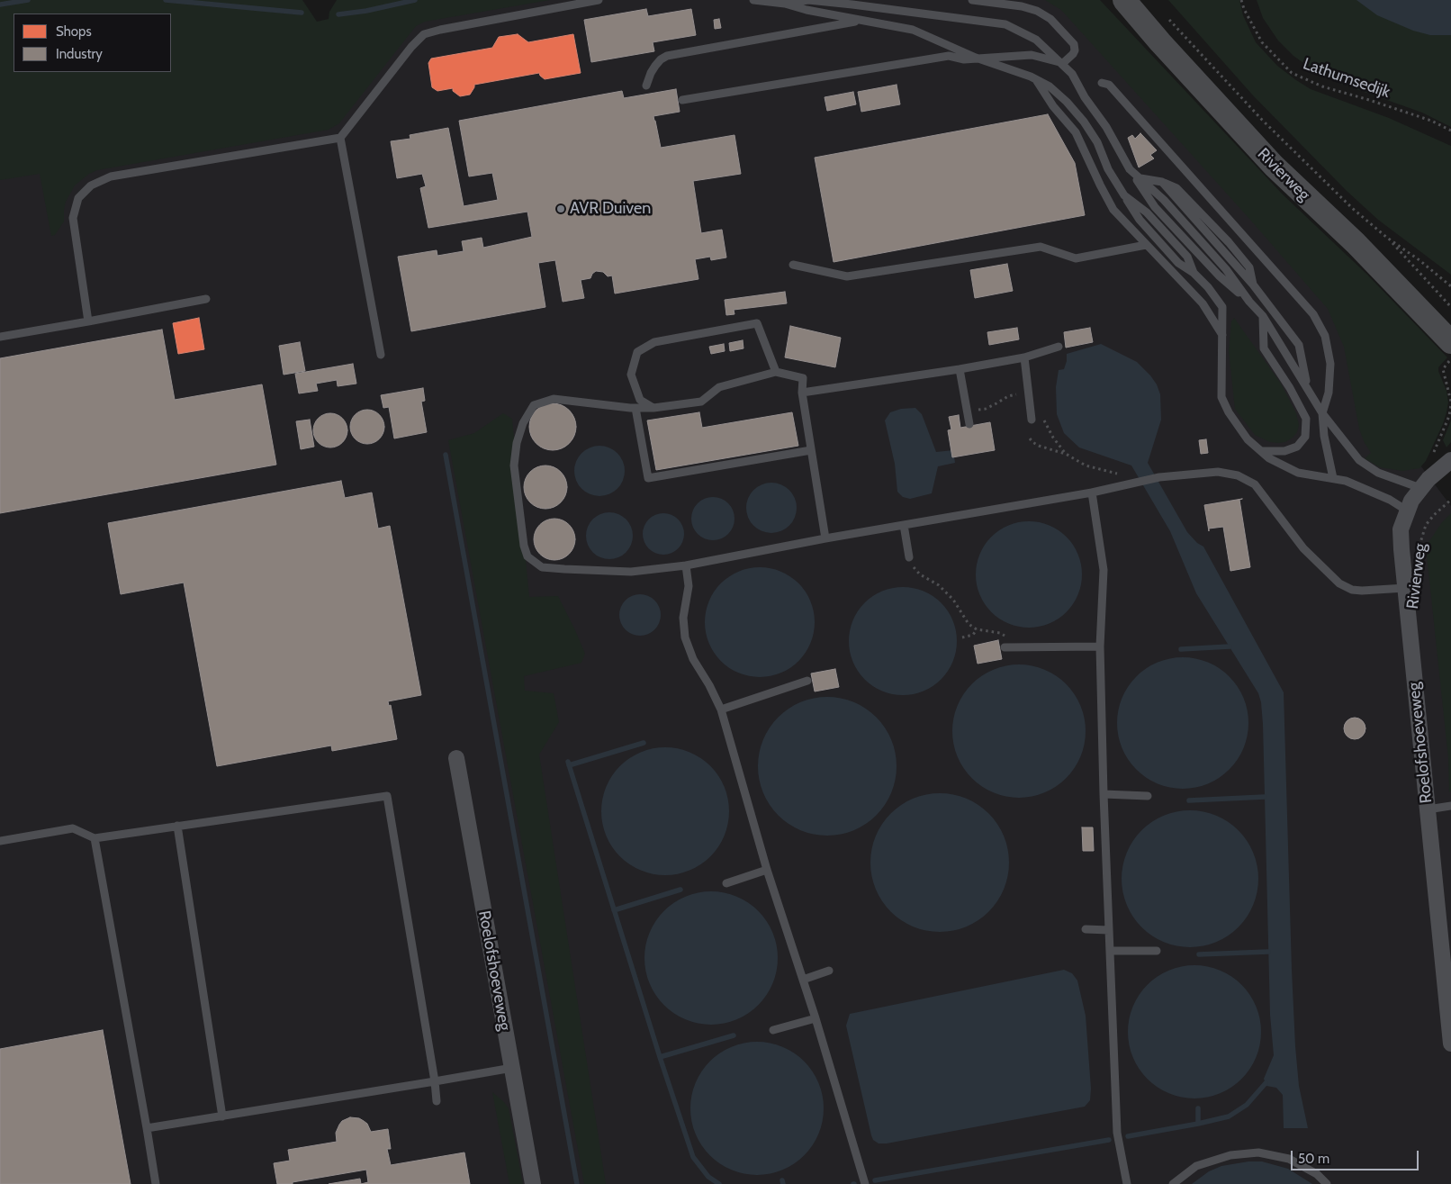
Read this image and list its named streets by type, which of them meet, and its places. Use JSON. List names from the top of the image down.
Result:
{
  "streets": {
    "main road": ["Rivierweg"],
    "street": ["Roelofshoeveweg"],
    "path": ["Lathumsedijk"]
  },
  "places": ["AVR Duiven"],
  "legend": ["Shops", "Industry"],
  "scale_bar": "50 m"
}
